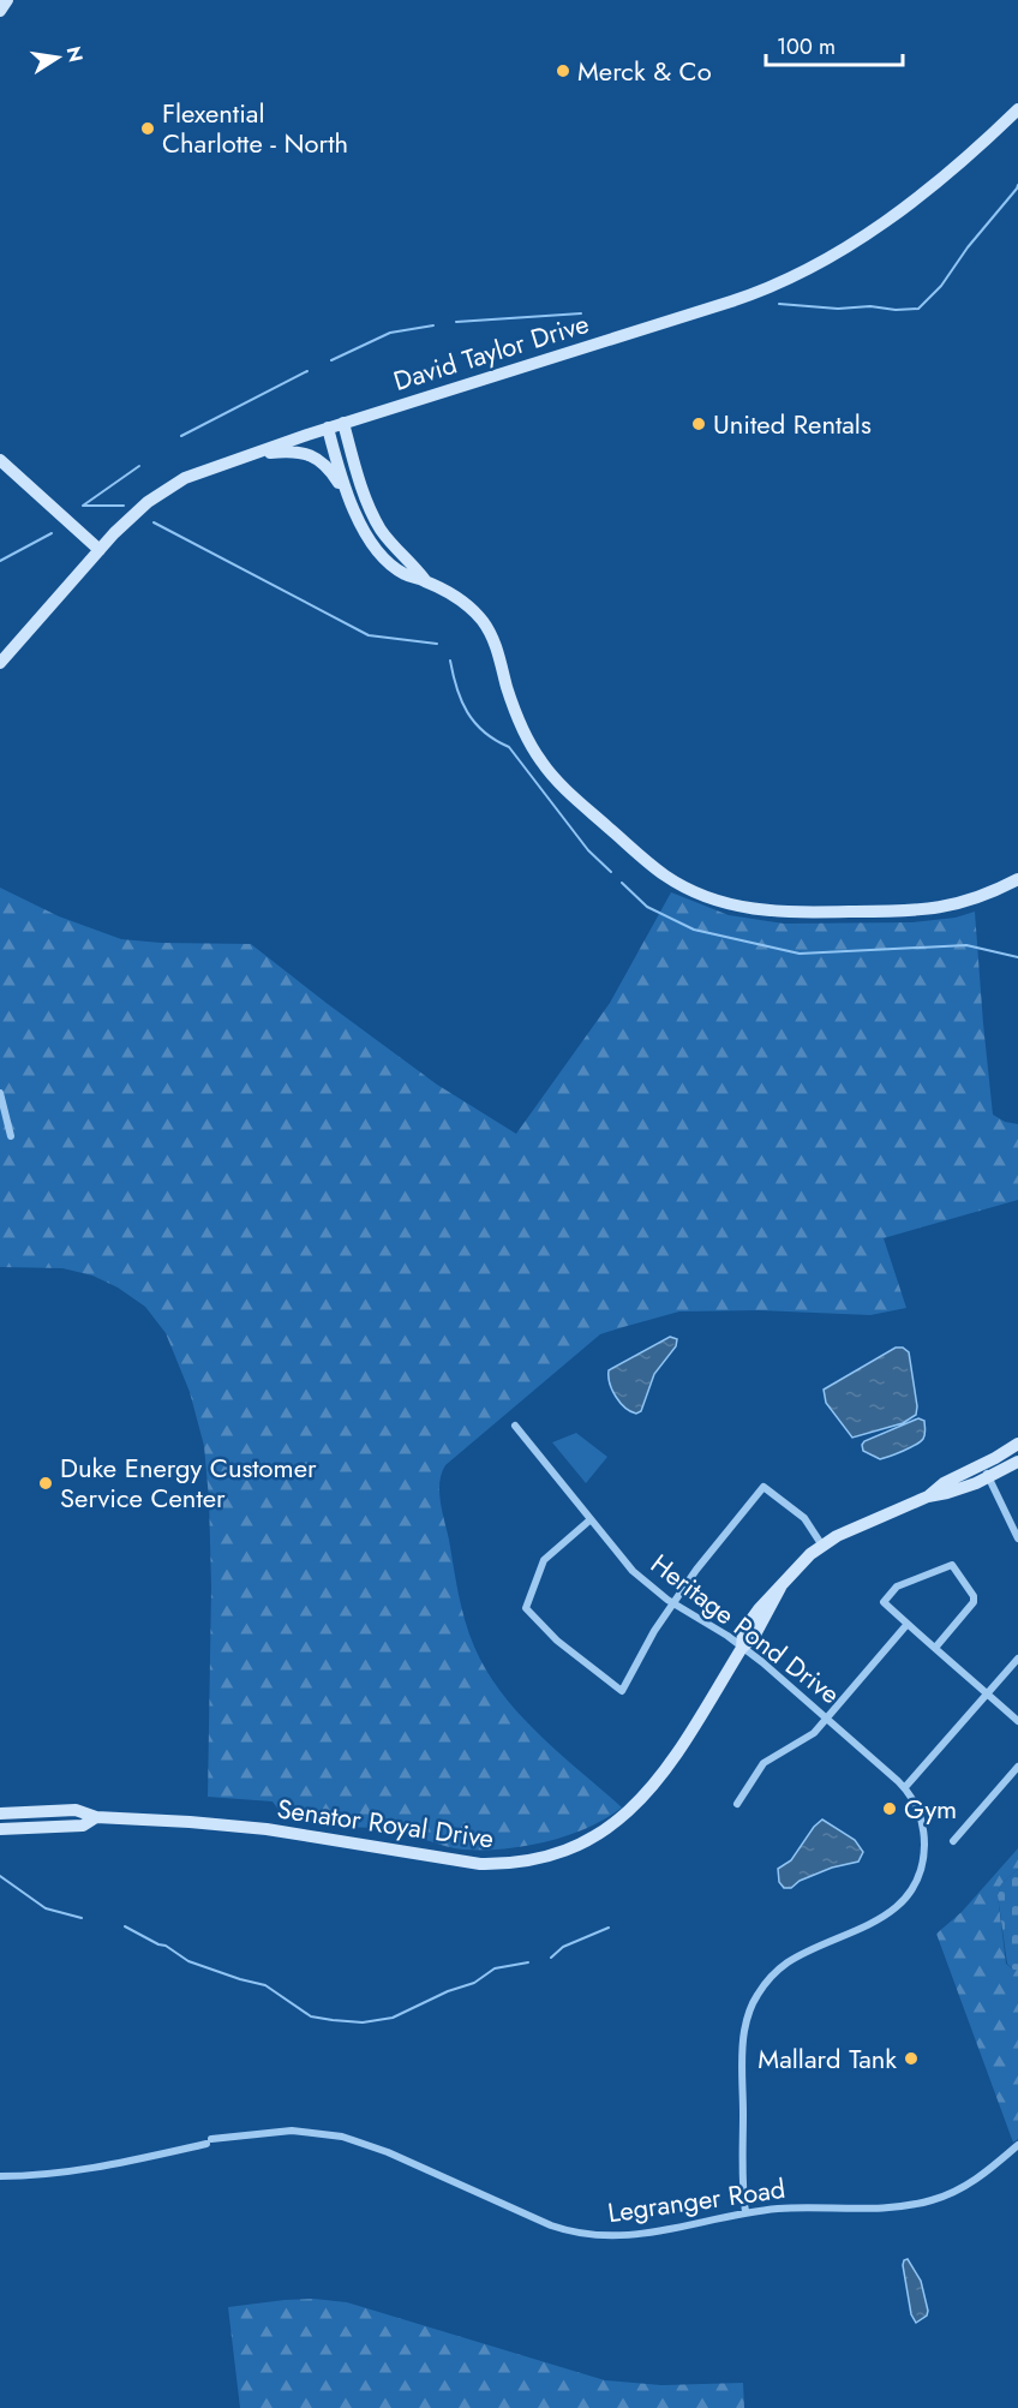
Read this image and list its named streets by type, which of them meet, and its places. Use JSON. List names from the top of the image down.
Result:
{
  "streets": {
    "street": [
      "David Taylor Drive",
      "Heritage Pond Drive",
      "Senator Royal Drive",
      "Legranger Road"
    ]
  },
  "crossings": [
    ["Heritage Pond Drive", "Senator Royal Drive"],
    ["Heritage Pond Drive", "Legranger Road"]
  ],
  "places": [
    "Merck & Co",
    "Flexential Charlotte - North",
    "United Rentals",
    "Duke Energy Customer Service Center",
    "Gym",
    "Mallard Tank"
  ],
  "scale_bar": "100 m",
  "north": "right"
}
